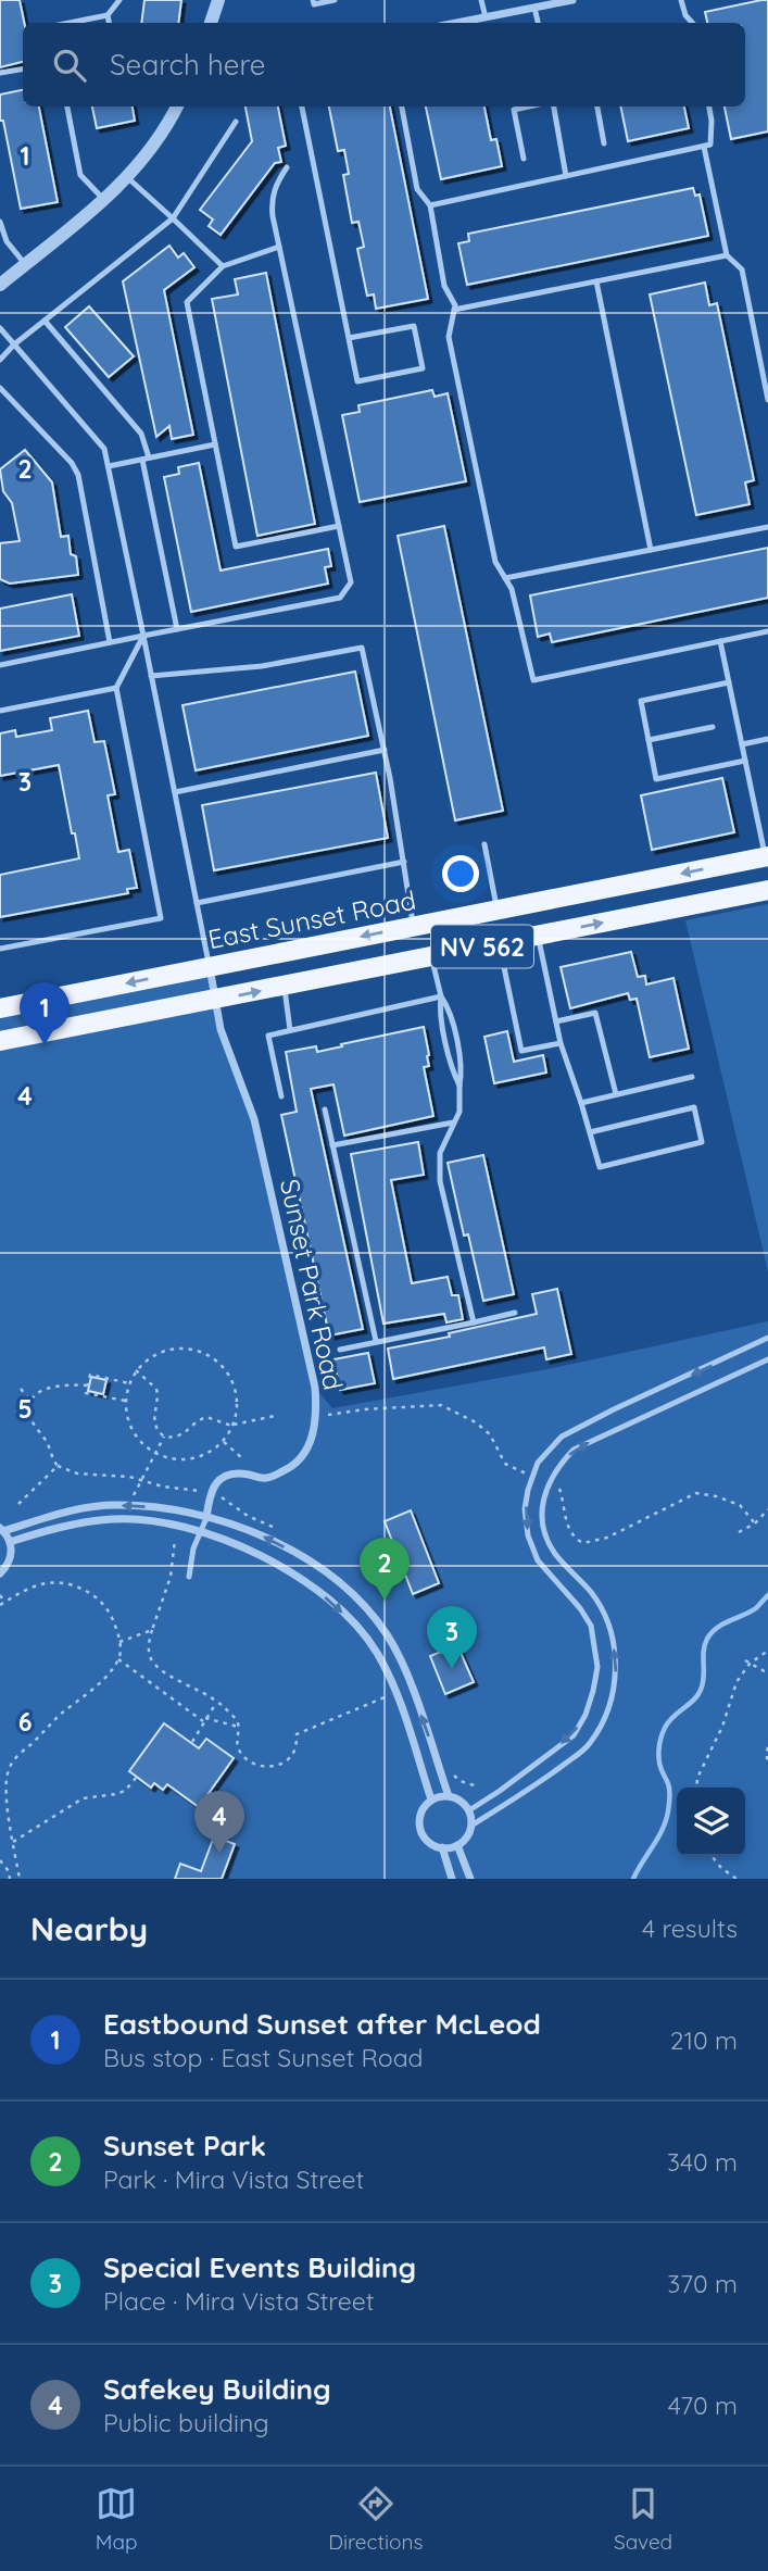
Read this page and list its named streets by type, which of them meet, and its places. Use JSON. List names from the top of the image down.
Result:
{
  "streets": {
    "main road": ["East Sunset Road", "NV 562"],
    "street": ["Sunset Park Road"]
  },
  "crossings": [
    ["East Sunset Road", "Sunset Park Road"],
    ["NV 562", "Sunset Park Road"]
  ],
  "page": {
    "search": "Search here",
    "pins": [
      "1",
      "2",
      "3",
      "4"
    ],
    "heading": ["Nearby", "4 results"],
    "list": [
      {
        "mark": "1",
        "name": "Eastbound Sunset after McLeod",
        "note": "Bus stop · East Sunset Road",
        "value": "210 m"
      },
      {
        "mark": "2",
        "name": "Sunset Park",
        "note": "Park · Mira Vista Street",
        "value": "340 m"
      },
      {
        "mark": "3",
        "name": "Special Events Building",
        "note": "Place · Mira Vista Street",
        "value": "370 m"
      },
      {
        "mark": "4",
        "name": "Safekey Building",
        "note": "Public building",
        "value": "470 m"
      }
    ],
    "nav": ["Map", "Directions", "Saved"]
  },
  "grid": {
    "rows": [
      "1",
      "2",
      "3",
      "4",
      "5",
      "6"
    ]
  }
}
